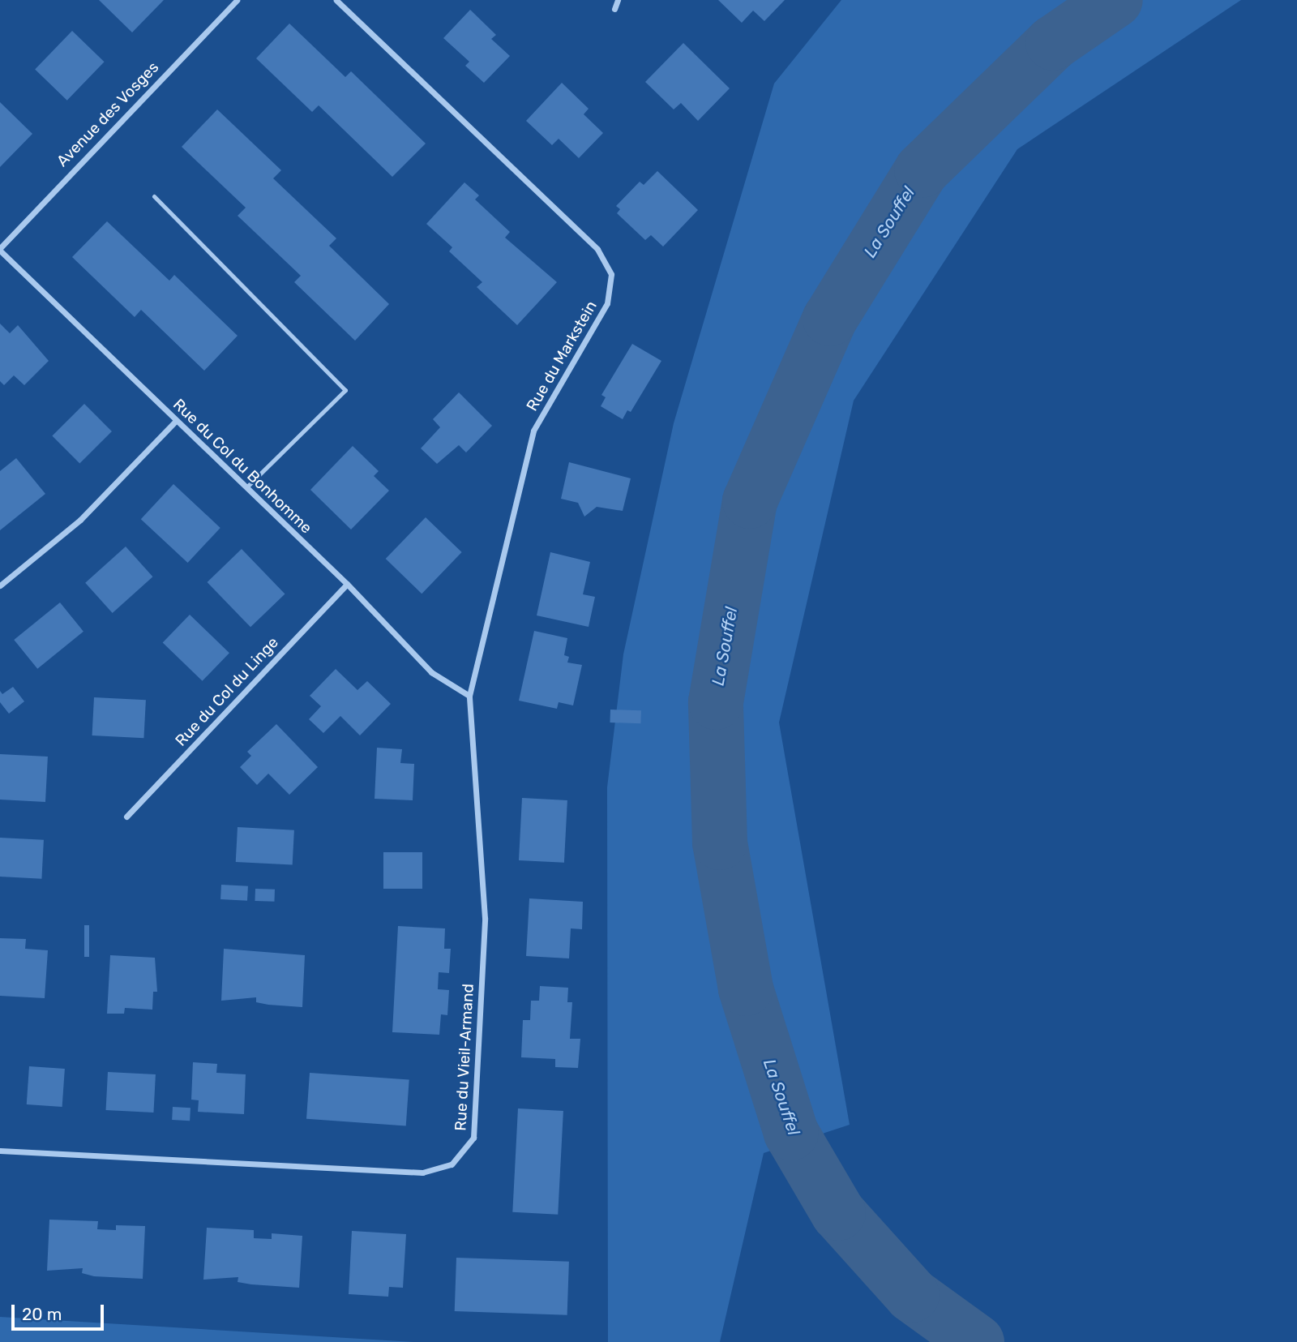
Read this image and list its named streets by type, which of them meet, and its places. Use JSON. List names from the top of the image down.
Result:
{
  "streets": {
    "street": [
      "Avenue des Vosges",
      "Rue du Markstein",
      "Rue du Col du Bonhomme",
      "Rue du Col du Linge",
      "Rue du Vieil-Armand"
    ]
  },
  "crossings": [
    ["Avenue des Vosges", "Rue du Col du Bonhomme"],
    ["Rue du Markstein", "Rue du Col du Bonhomme"],
    ["Rue du Markstein", "Rue du Vieil-Armand"],
    ["Rue du Col du Bonhomme", "Rue du Col du Linge"],
    ["Rue du Col du Bonhomme", "Rue du Vieil-Armand"]
  ],
  "water": ["La Souffel"],
  "scale_bar": "20 m"
}
